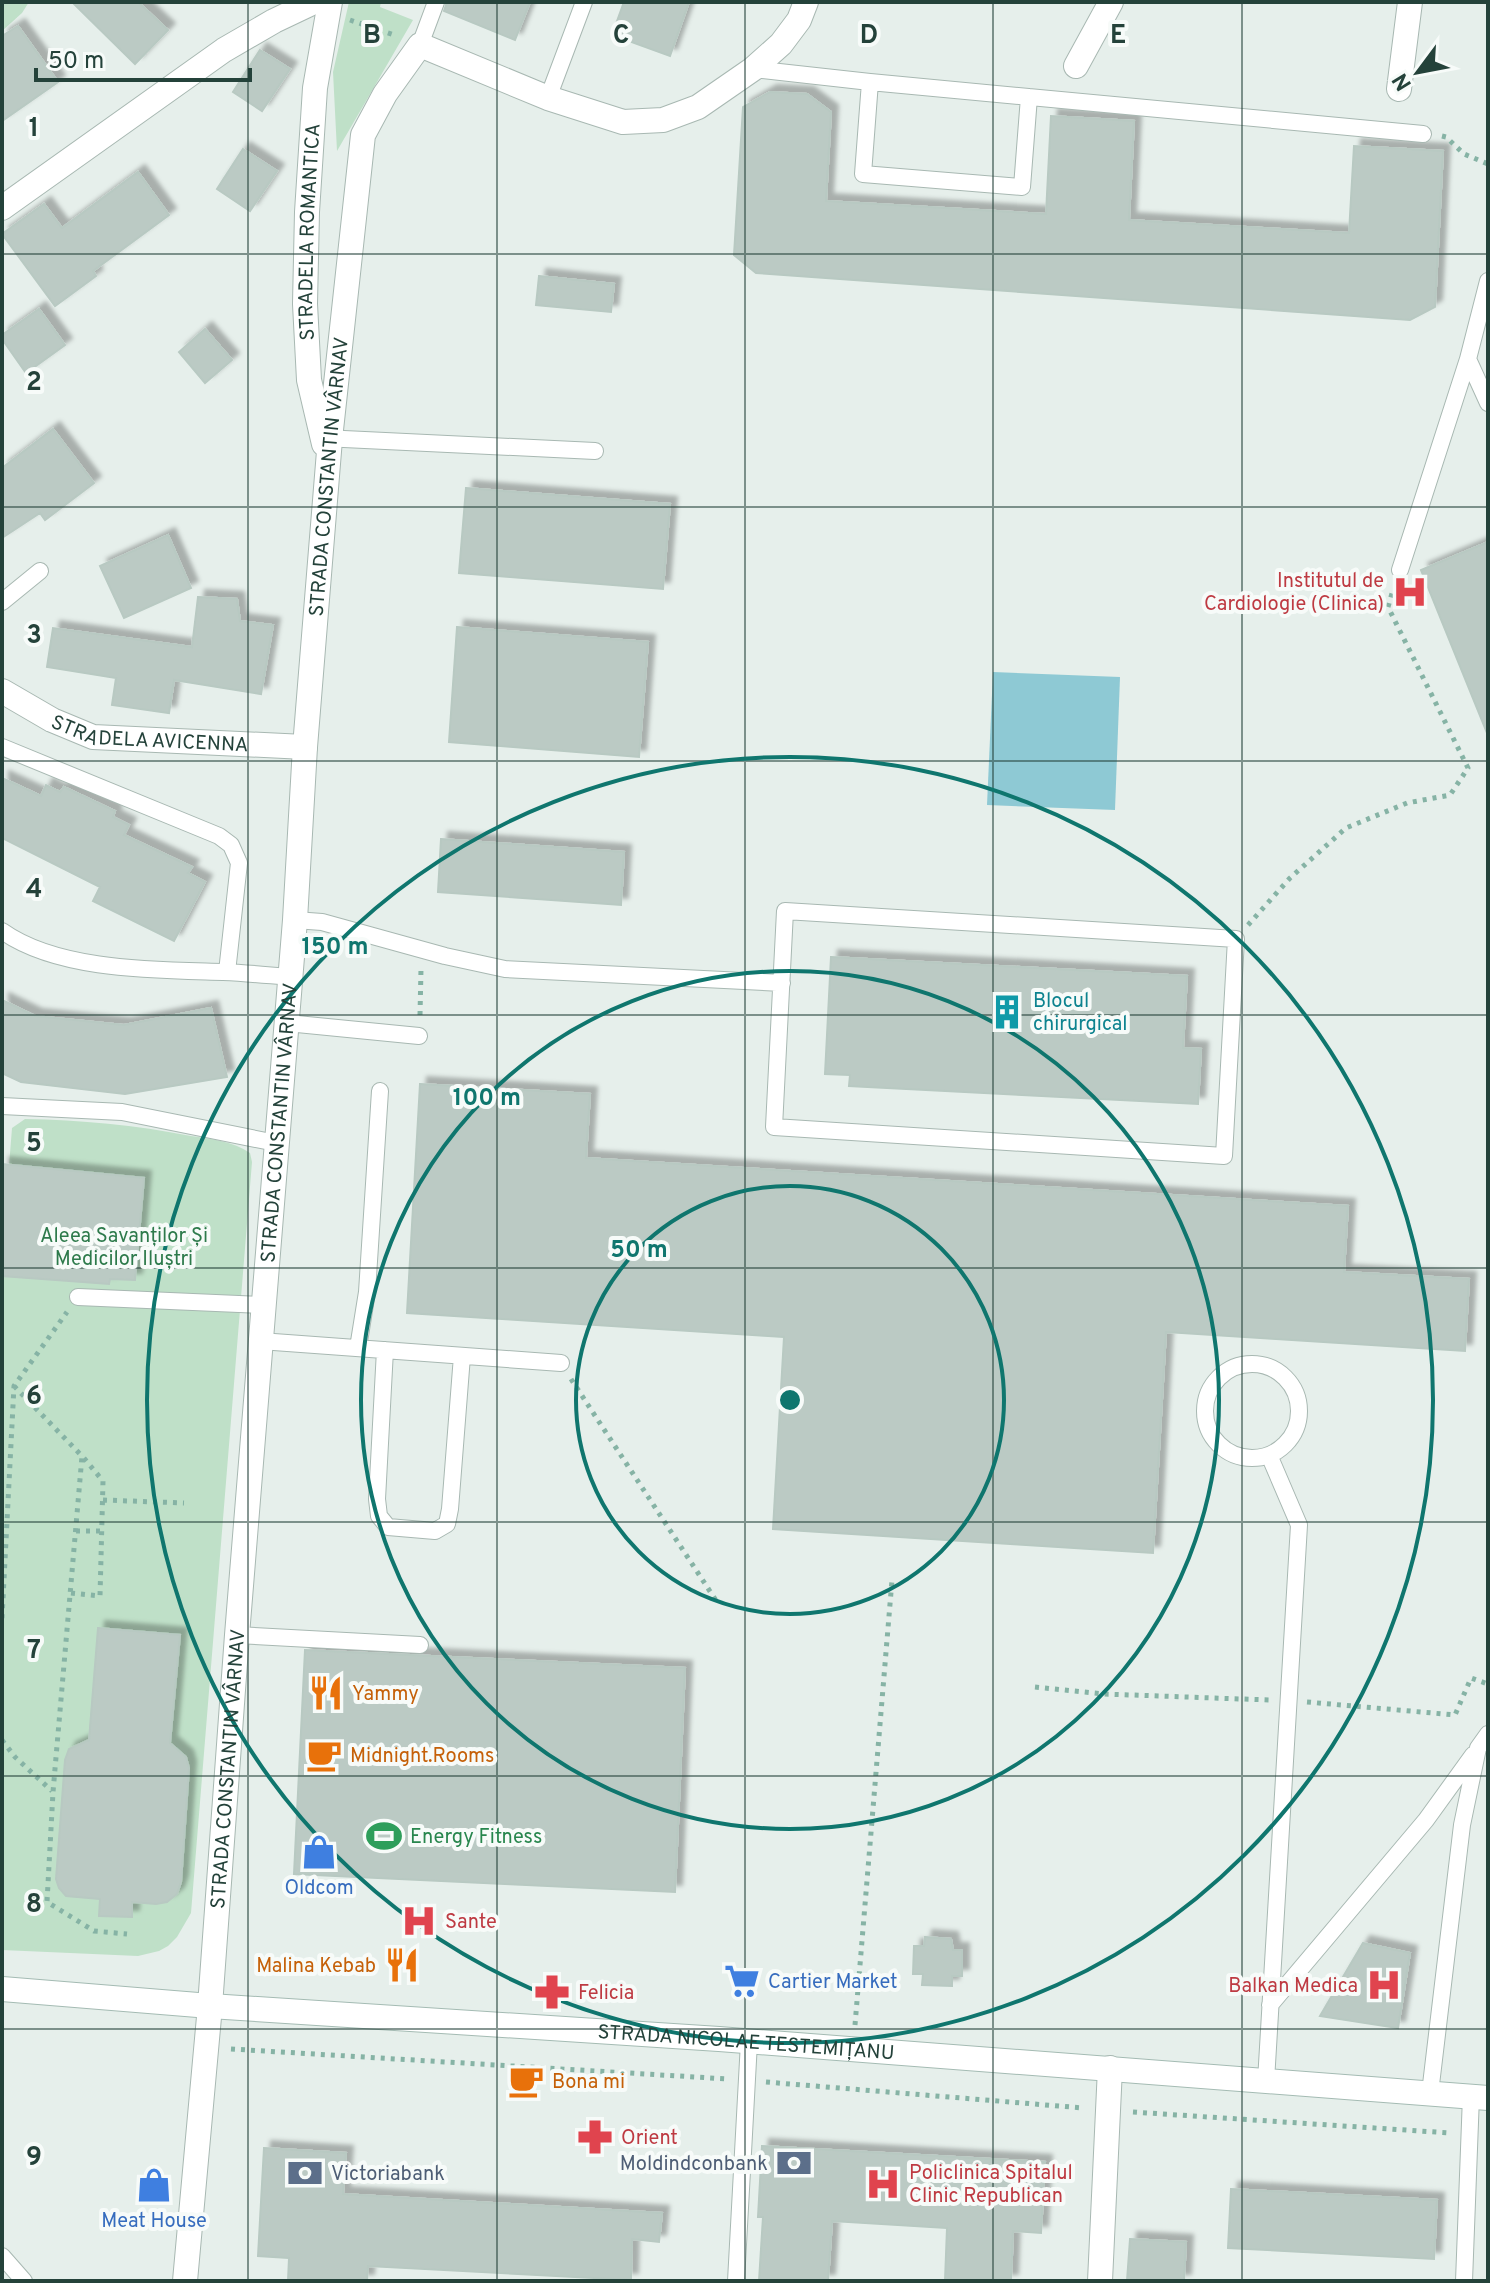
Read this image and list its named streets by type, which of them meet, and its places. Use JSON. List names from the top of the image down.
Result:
{
  "streets": {
    "street": [
      "STRADELA ROMANTICA",
      "STRADA CONSTANTIN VÂRNAV",
      "STRADELA AVICENNA",
      "STRADA NICOLAE TESTEMIȚANU"
    ]
  },
  "crossings": [
    ["STRADELA ROMANTICA", "STRADA CONSTANTIN VÂRNAV"],
    ["STRADA CONSTANTIN VÂRNAV", "STRADELA AVICENNA"],
    ["STRADA CONSTANTIN VÂRNAV", "STRADA NICOLAE TESTEMIȚANU"]
  ],
  "parks": ["Aleea Savanților Și Medicilor Iluștri"],
  "places": {
    "hospital": [
      "Institutul de Cardiologie (Clinica)",
      "Sante",
      "Balkan Medica",
      "Policlinica Spitalul Clinic Republican"
    ],
    "building": ["Blocul chirurgical"],
    "restaurant": ["Yammy", "Malina Kebab"],
    "cafe": ["Midnight.Rooms", "Bona mi"],
    "sports": ["Energy Fitness"],
    "shop": ["Oldcom", "Meat House"],
    "supermarket": ["Cartier Market"],
    "pharmacy": ["Felicia", "Orient"],
    "bank": ["Moldindconbank", "Victoriabank"]
  },
  "scale_bar": "50 m",
  "north": "bottom left",
  "grid": {
    "columns": [
      "B",
      "C",
      "D",
      "E"
    ],
    "rows": [
      "1",
      "2",
      "3",
      "4",
      "5",
      "6",
      "7",
      "8",
      "9"
    ]
  },
  "rings": ["150 m", "100 m", "50 m"]
}
